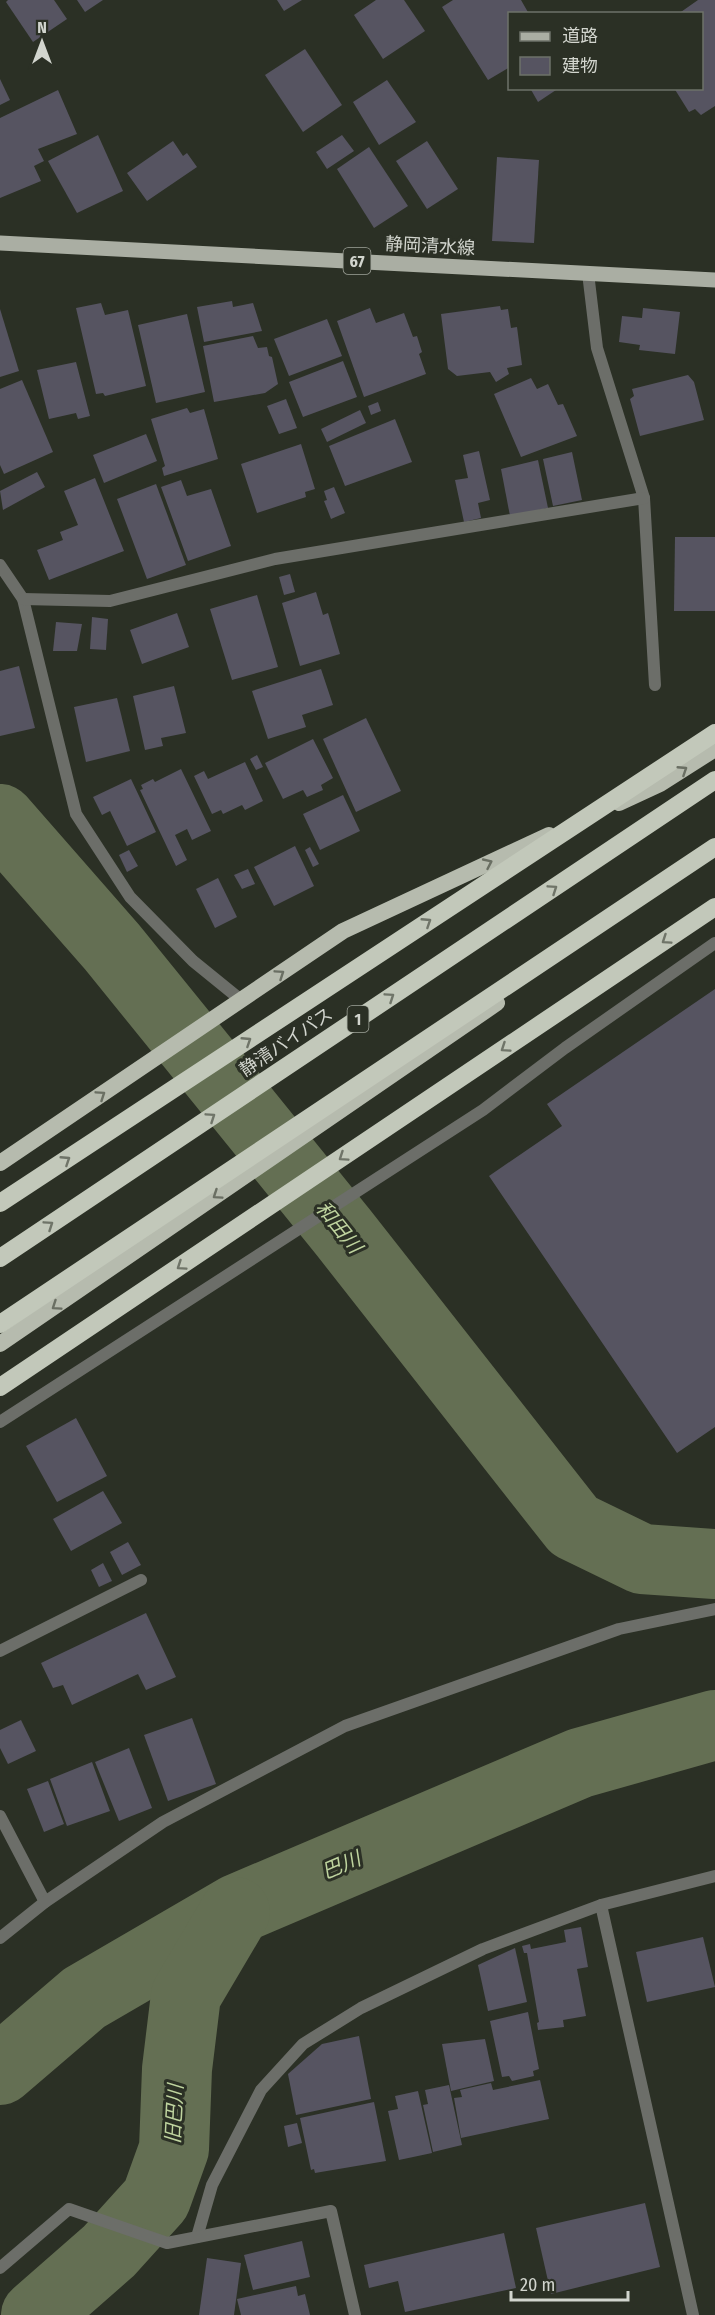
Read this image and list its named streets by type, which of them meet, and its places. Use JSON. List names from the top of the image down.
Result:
{
  "streets": {
    "highway": ["1", "静清バイパス"],
    "main road": ["静岡清水線", "67"]
  },
  "water": ["和田川", "巴川", "旧巴川"],
  "legend": ["道路", "建物"],
  "scale_bar": "20 m",
  "north": "top"
}
